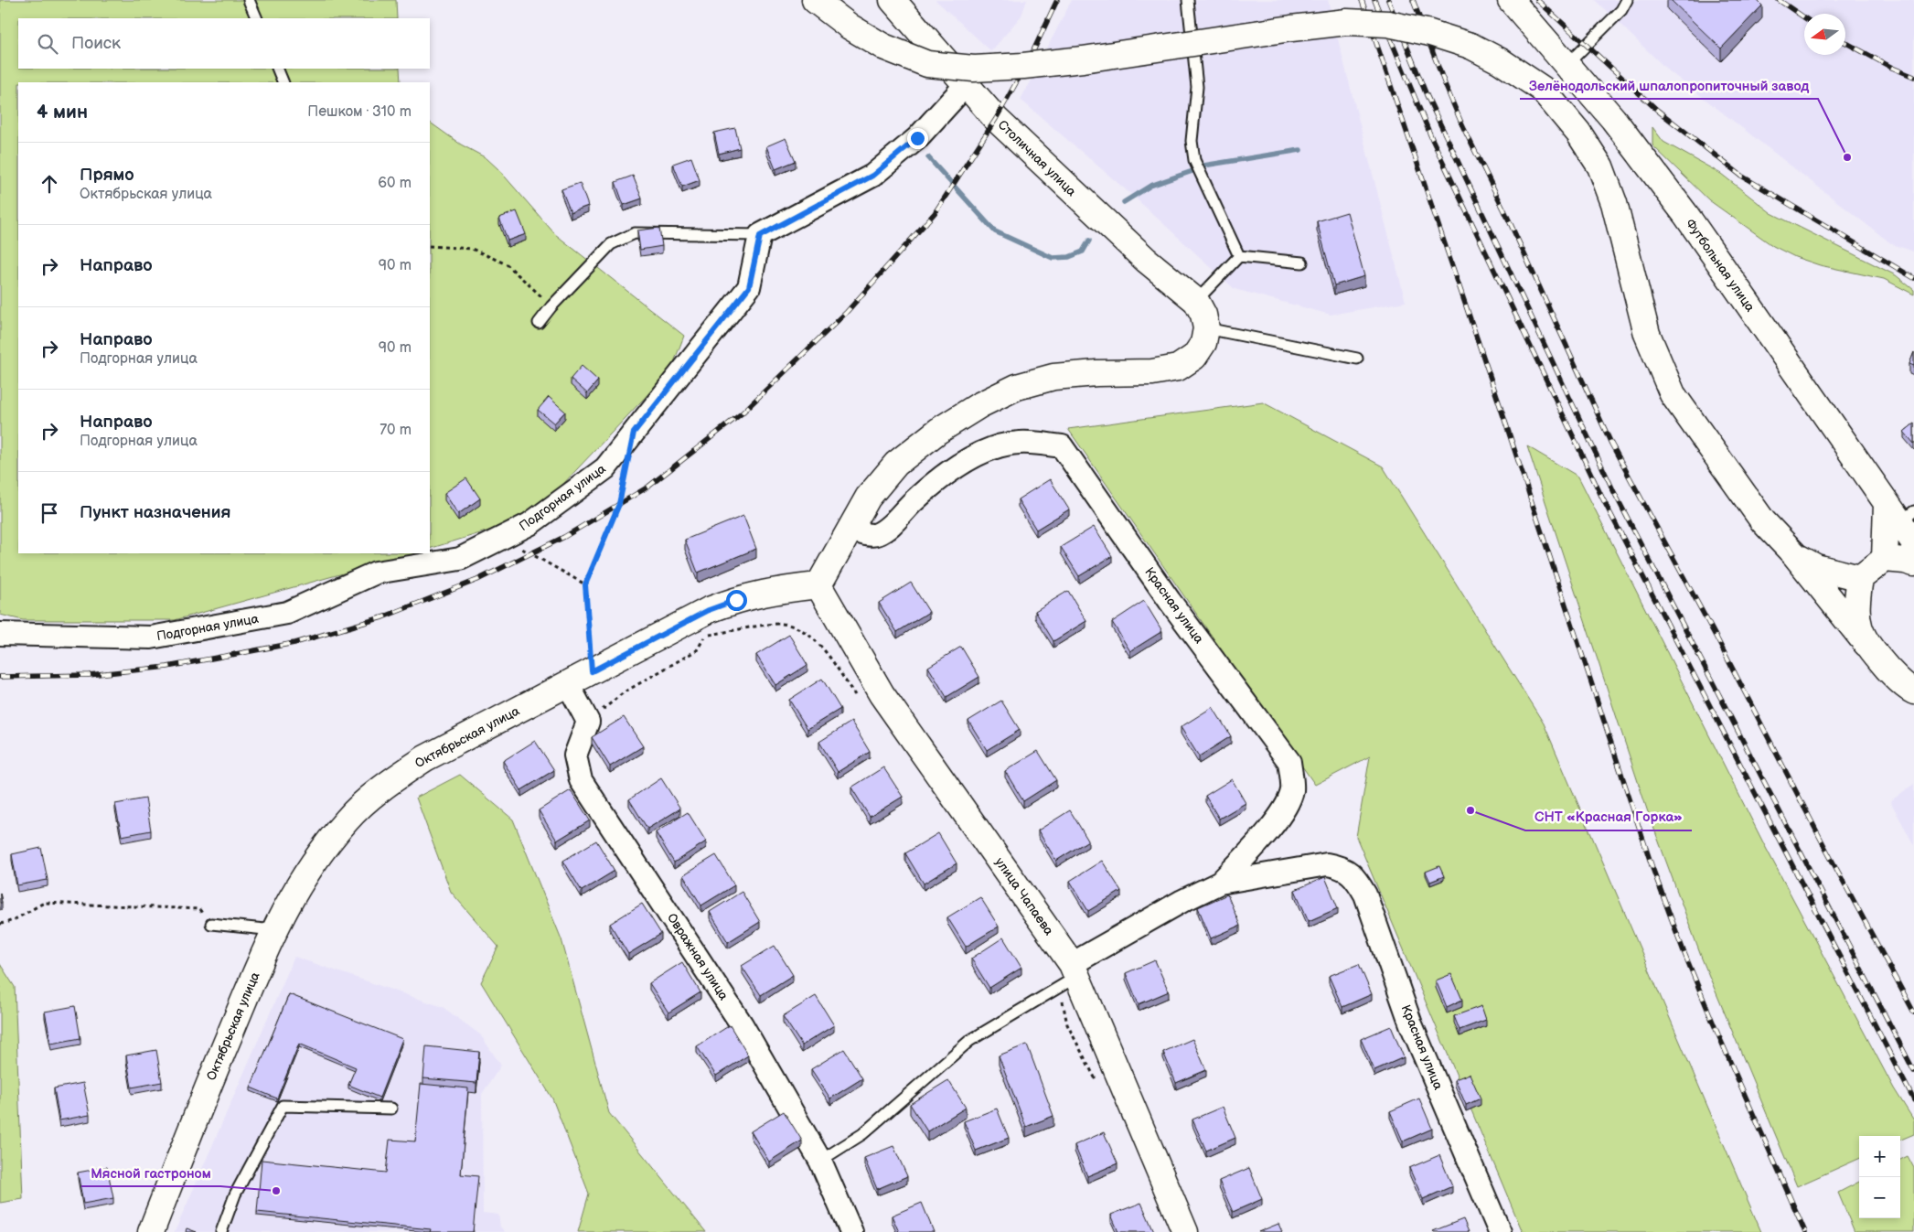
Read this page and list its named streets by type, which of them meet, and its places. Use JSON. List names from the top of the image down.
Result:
{
  "streets": {
    "street": [
      "Столичная улица",
      "Футбольная улица",
      "Подгорная улица",
      "Красная улица",
      "Октябрьская улица",
      "улица Чапаева",
      "Овражная улица"
    ]
  },
  "crossings": [
    ["Октябрьская улица", "улица Чапаева"]
  ],
  "places": ["Зелёнодольский шпалопропиточный завод", "СНТ «Красная Горка»", "Мясной гастроном"],
  "north": "left",
  "page": {
    "search": "Поиск",
    "heading": ["4 мин", "Пешком · 310 m"],
    "list": [
      ["Прямо", "Октябрьская улица", "60 m"],
      ["Направо", "90 m"],
      ["Направо", "Подгорная улица", "90 m"],
      ["Направо", "Подгорная улица", "70 m"],
      "Пункт назначения"
    ],
    "map_buttons": ["+", "−"]
  }
}
